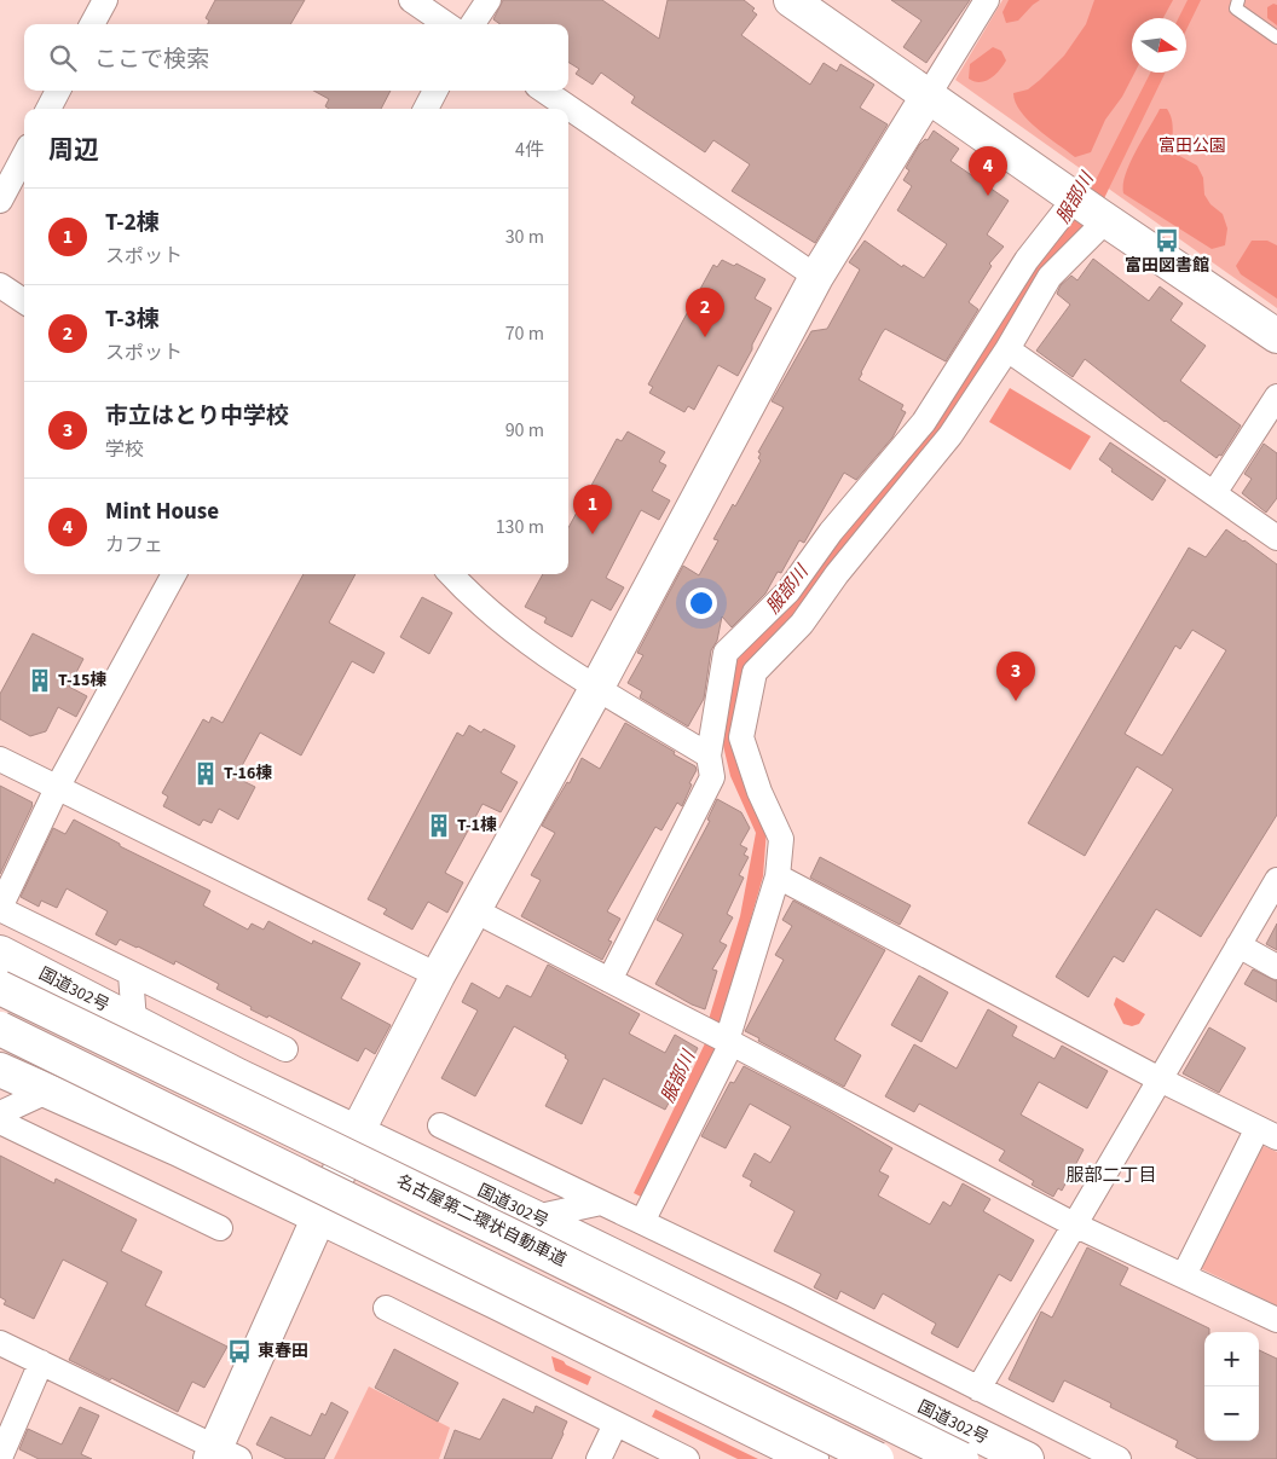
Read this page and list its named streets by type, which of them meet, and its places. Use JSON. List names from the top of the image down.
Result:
{
  "streets": {
    "main road": ["国道302号", "名古屋第二環状自動車道"]
  },
  "districts": ["服部二丁目"],
  "water": ["服部川"],
  "parks": ["富田公園"],
  "places": {
    "bus stop": ["富田図書館", "東春田"],
    "building": ["T-15棟", "T-16棟", "T-1棟"]
  },
  "north": "right",
  "page": {
    "search": "ここで検索",
    "heading": ["周辺", "4件"],
    "pins": [
      "4",
      "2",
      "1",
      "3"
    ],
    "list": [
      {
        "mark": "1",
        "name": "T-2棟",
        "note": "スポット",
        "value": "30 m"
      },
      {
        "mark": "2",
        "name": "T-3棟",
        "note": "スポット",
        "value": "70 m"
      },
      {
        "mark": "3",
        "name": "市立はとり中学校",
        "note": "学校",
        "value": "90 m"
      },
      {
        "mark": "4",
        "name": "Mint House",
        "note": "カフェ",
        "value": "130 m"
      }
    ],
    "map_buttons": ["+", "−"]
  }
}
